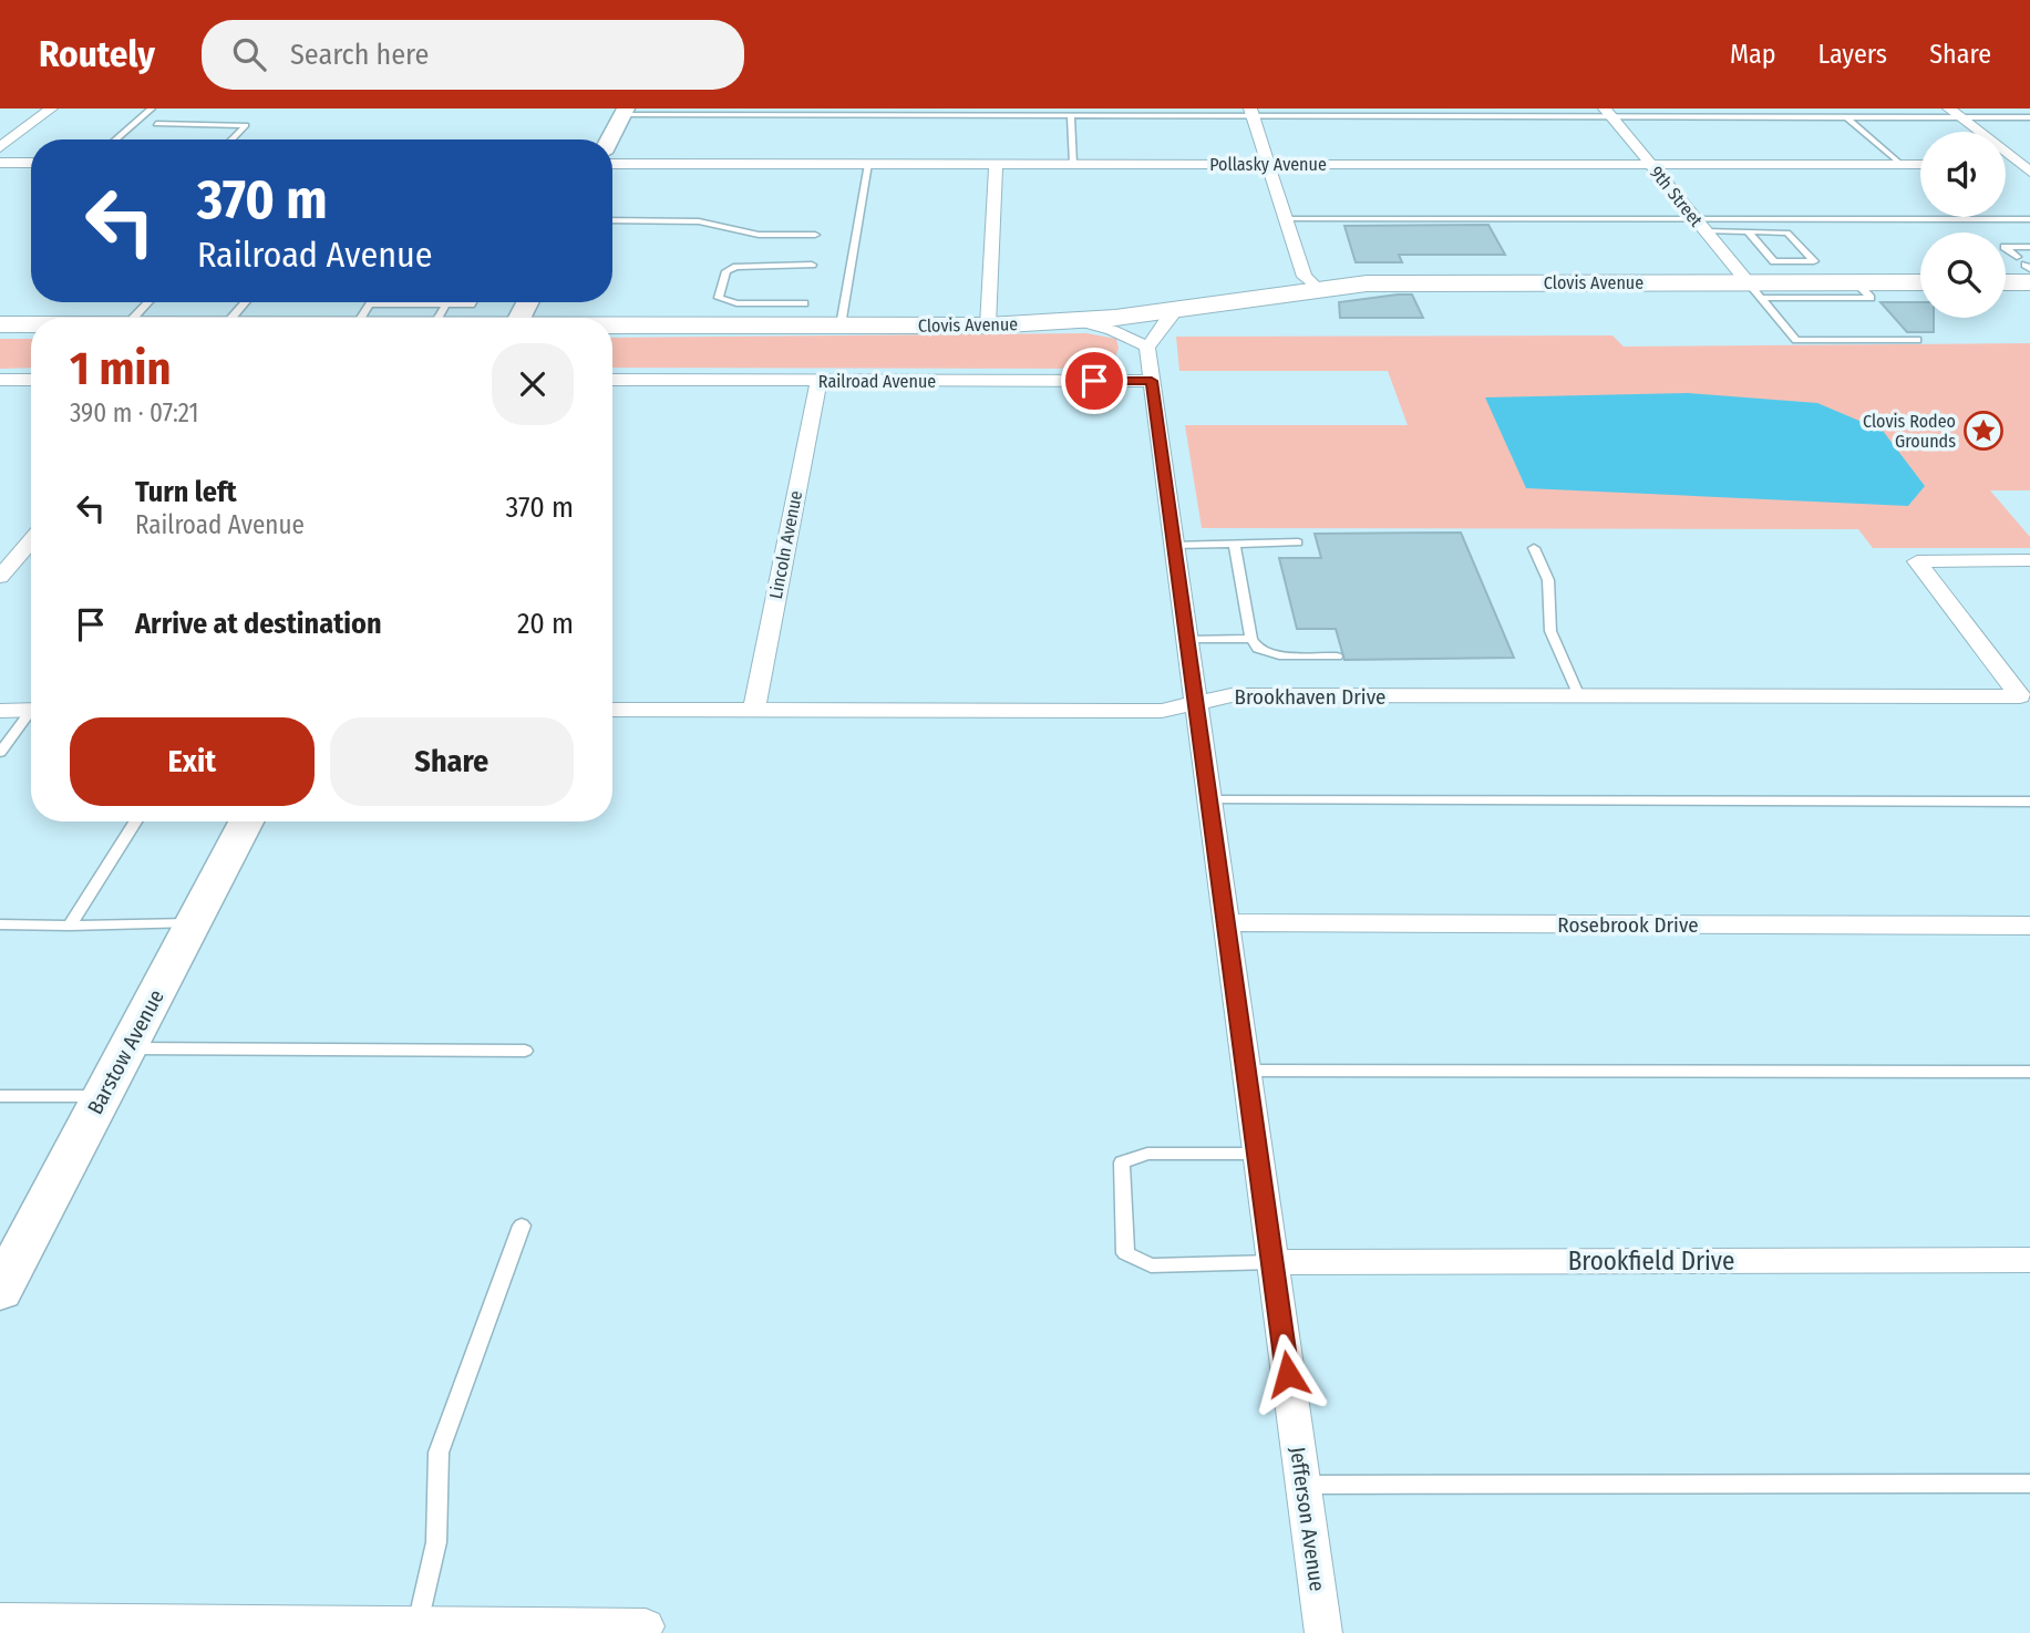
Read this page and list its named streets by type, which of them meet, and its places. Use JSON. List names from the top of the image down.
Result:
{
  "streets": {
    "main road": ["Clovis Avenue", "Barstow Avenue"],
    "street": [
      "Pollasky Avenue",
      "9th Street",
      "Railroad Avenue",
      "Lincoln Avenue",
      "Brookhaven Drive",
      "Rosebrook Drive",
      "Brookfield Drive",
      "Jefferson Avenue"
    ]
  },
  "crossings": [
    ["Pollasky Avenue", "9th Street"],
    ["9th Street", "Clovis Avenue"],
    ["Railroad Avenue", "Lincoln Avenue"],
    ["Railroad Avenue", "Jefferson Avenue"],
    ["Lincoln Avenue", "Brookhaven Drive"],
    ["Brookhaven Drive", "Jefferson Avenue"],
    ["Rosebrook Drive", "Jefferson Avenue"],
    ["Brookfield Drive", "Jefferson Avenue"]
  ],
  "places": {
    "place": ["Clovis Rodeo Grounds"]
  },
  "page": {
    "header": "Routely",
    "search": "Search here",
    "nav": ["Map", "Layers", "Share"],
    "turn": ["370 m", "Railroad Avenue"],
    "heading": ["1 min", "390 m · 07:21"],
    "list": [
      {
        "name": "Turn left",
        "note": "Railroad Avenue",
        "value": "370 m"
      },
      {
        "name": "Arrive at destination",
        "value": "20 m"
      }
    ],
    "buttons": ["Exit", "Share"]
  }
}
